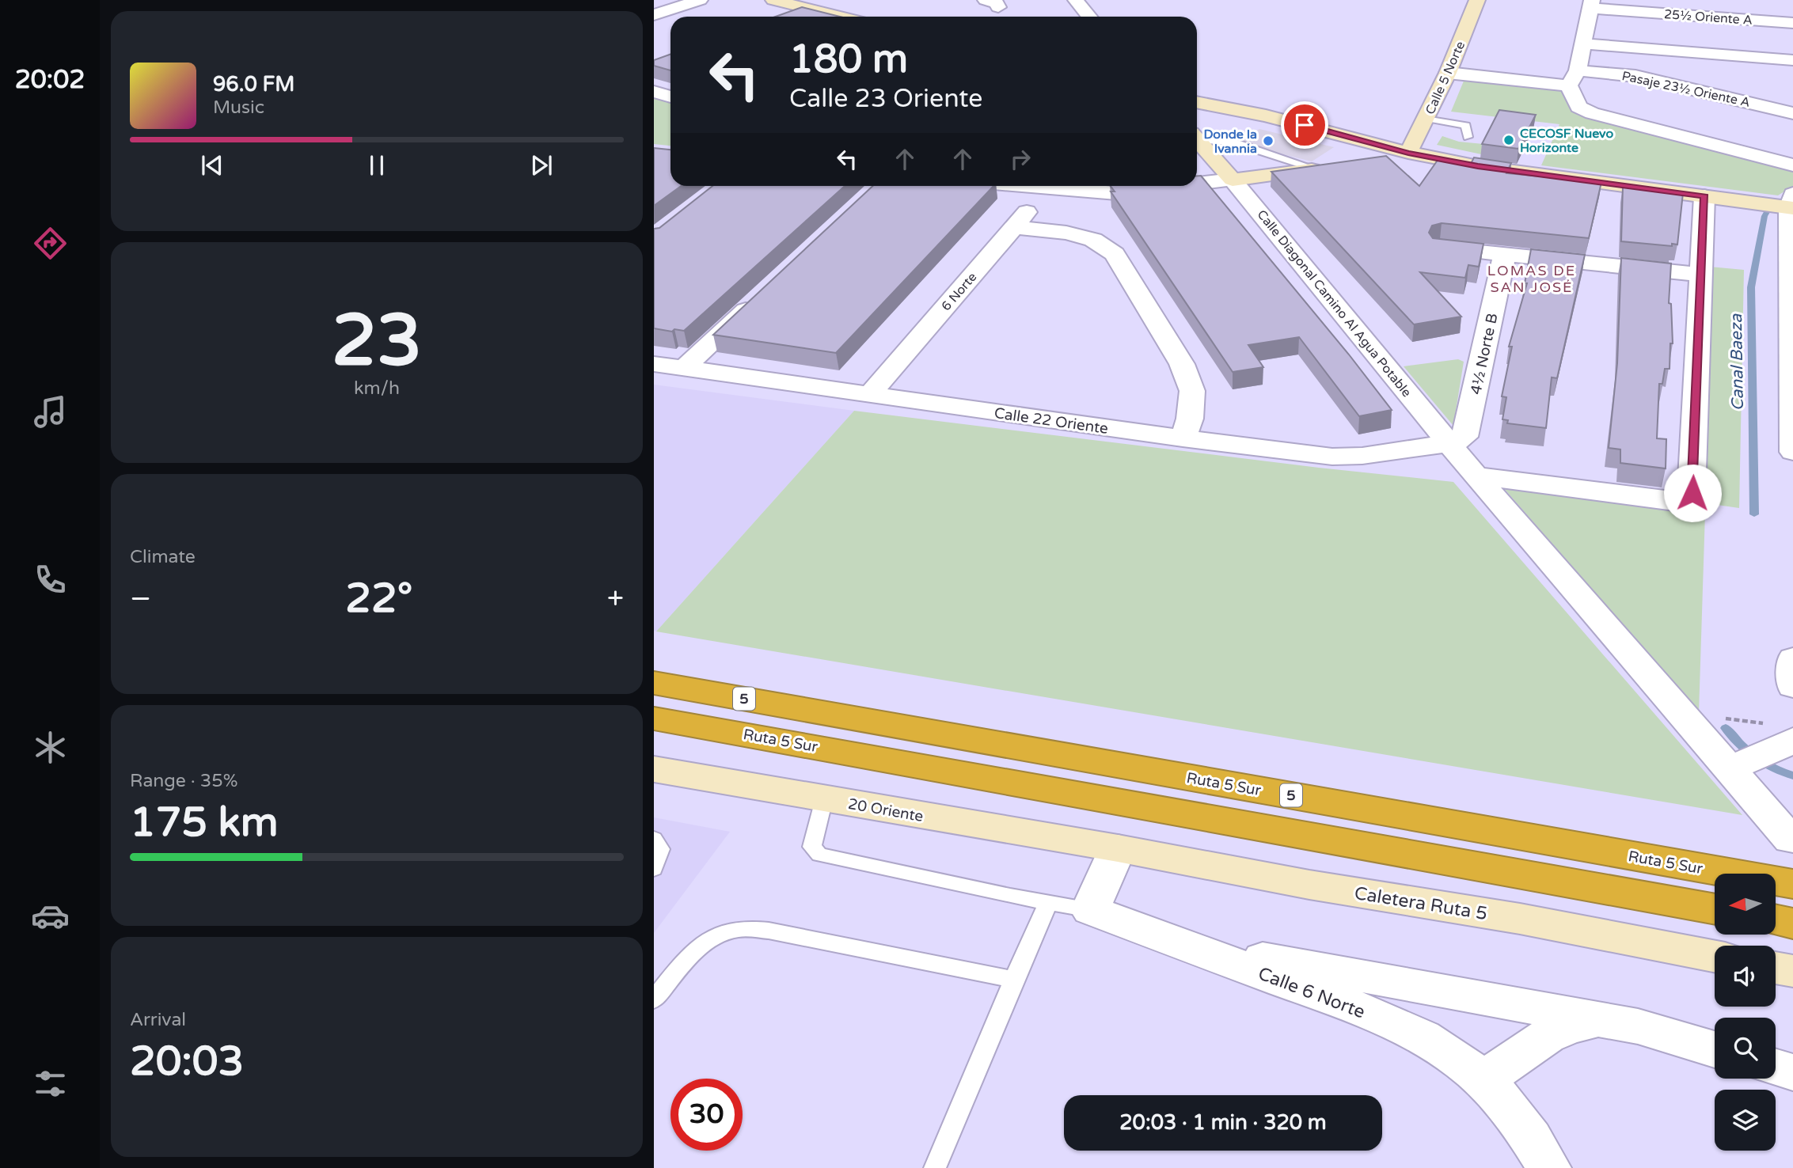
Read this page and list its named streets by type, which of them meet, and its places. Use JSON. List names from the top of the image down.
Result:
{
  "streets": {
    "highway": ["5", "Ruta 5 Sur"],
    "street": [
      "25½ Oriente A",
      "Calle 5 Norte",
      "Pasaje 23½ Oriente A",
      "6 Norte",
      "Calle Diagonal Camino Al Agua Potable",
      "4½ Norte B",
      "Calle 22 Oriente",
      "20 Oriente",
      "Caletera Ruta 5",
      "Calle 6 Norte"
    ]
  },
  "crossings": [
    ["Calle 5 Norte", "Pasaje 23½ Oriente A"],
    ["6 Norte", "Calle 22 Oriente"],
    ["Calle Diagonal Camino Al Agua Potable", "4½ Norte B"],
    ["Calle Diagonal Camino Al Agua Potable", "Calle 22 Oriente"],
    ["4½ Norte B", "Calle 22 Oriente"],
    ["20 Oriente", "Caletera Ruta 5"]
  ],
  "districts": ["LOMAS DE SAN JOSÉ"],
  "water": ["Canal Baeza"],
  "places": ["CECOSF Nuevo Horizonte", "Donde la Ivannia"],
  "north": "left",
  "page": {
    "tabs": "20:02",
    "turn": ["180 m", "Calle 23 Oriente"],
    "song": ["96.0 FM", "Music"],
    "tile": [
      ["23", "km/h"],
      "Climate",
      ["Range · 35%", "175 km"],
      ["Arrival", "20:03"]
    ],
    "heat": ["−", "22°", "+"],
    "limit": "30",
    "trip": "20:03 · 1 min · 320 m"
  }
}
